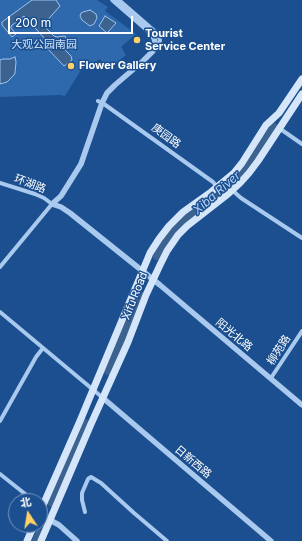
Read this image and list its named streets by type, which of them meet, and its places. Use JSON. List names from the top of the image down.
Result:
{
  "streets": {
    "main road": ["Xifu Road"],
    "street": [
      "庚园路",
      "环湖路",
      "阳光北路",
      "柳苑路",
      "日新西路"
    ]
  },
  "crossings": [
    ["庚园路", "Xifu Road"],
    ["环湖路", "阳光北路"],
    ["Xifu Road", "阳光北路"],
    ["Xifu Road", "日新西路"],
    ["阳光北路", "柳苑路"]
  ],
  "water": ["Xiba River"],
  "parks": ["大观公园南园"],
  "places": ["Tourist Service Center", "Flower Gallery"],
  "scale_bar": "200 m",
  "north": "top"
}
